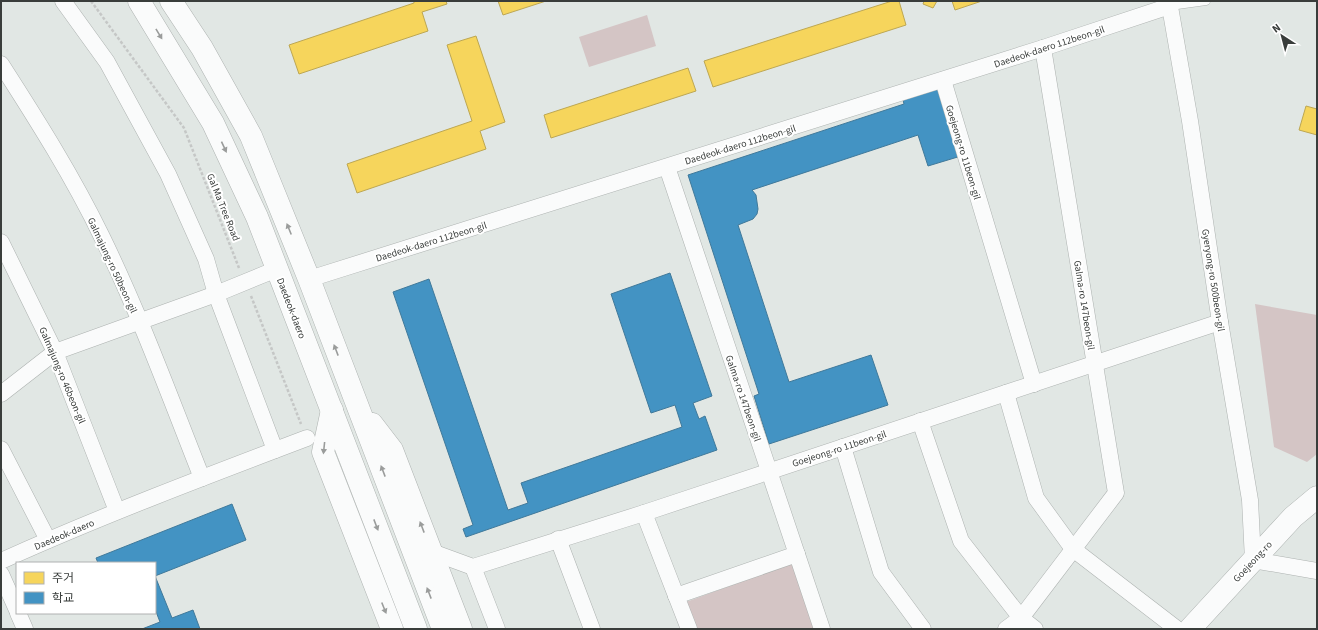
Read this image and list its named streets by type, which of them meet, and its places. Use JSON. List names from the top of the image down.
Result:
{
  "streets": {
    "main road": ["Daedeok-daero", "Goejeong-ro"],
    "street": [
      "Daedeok-daero 112beon-gil",
      "Goejeong-ro 11beon-gil",
      "Galmajung-ro 50beon-gil",
      "Gyeryong-ro 500beon-gil",
      "Galma-ro 147beon-gil",
      "Galmajung-ro 46beon-gil"
    ],
    "path": ["Gal Ma Tree Road"]
  },
  "crossings": [
    ["Daedeok-daero 112beon-gil", "Goejeong-ro 11beon-gil"],
    ["Daedeok-daero 112beon-gil", "Gyeryong-ro 500beon-gil"],
    ["Daedeok-daero 112beon-gil", "Galma-ro 147beon-gil"],
    ["Goejeong-ro 11beon-gil", "Gyeryong-ro 500beon-gil"],
    ["Goejeong-ro 11beon-gil", "Galma-ro 147beon-gil"],
    ["Gal Ma Tree Road", "Daedeok-daero"],
    ["Galmajung-ro 50beon-gil", "Daedeok-daero"],
    ["Gyeryong-ro 500beon-gil", "Goejeong-ro"],
    ["Daedeok-daero", "Galmajung-ro 46beon-gil"]
  ],
  "legend": ["주거", "학교"],
  "north": "top left"
}
